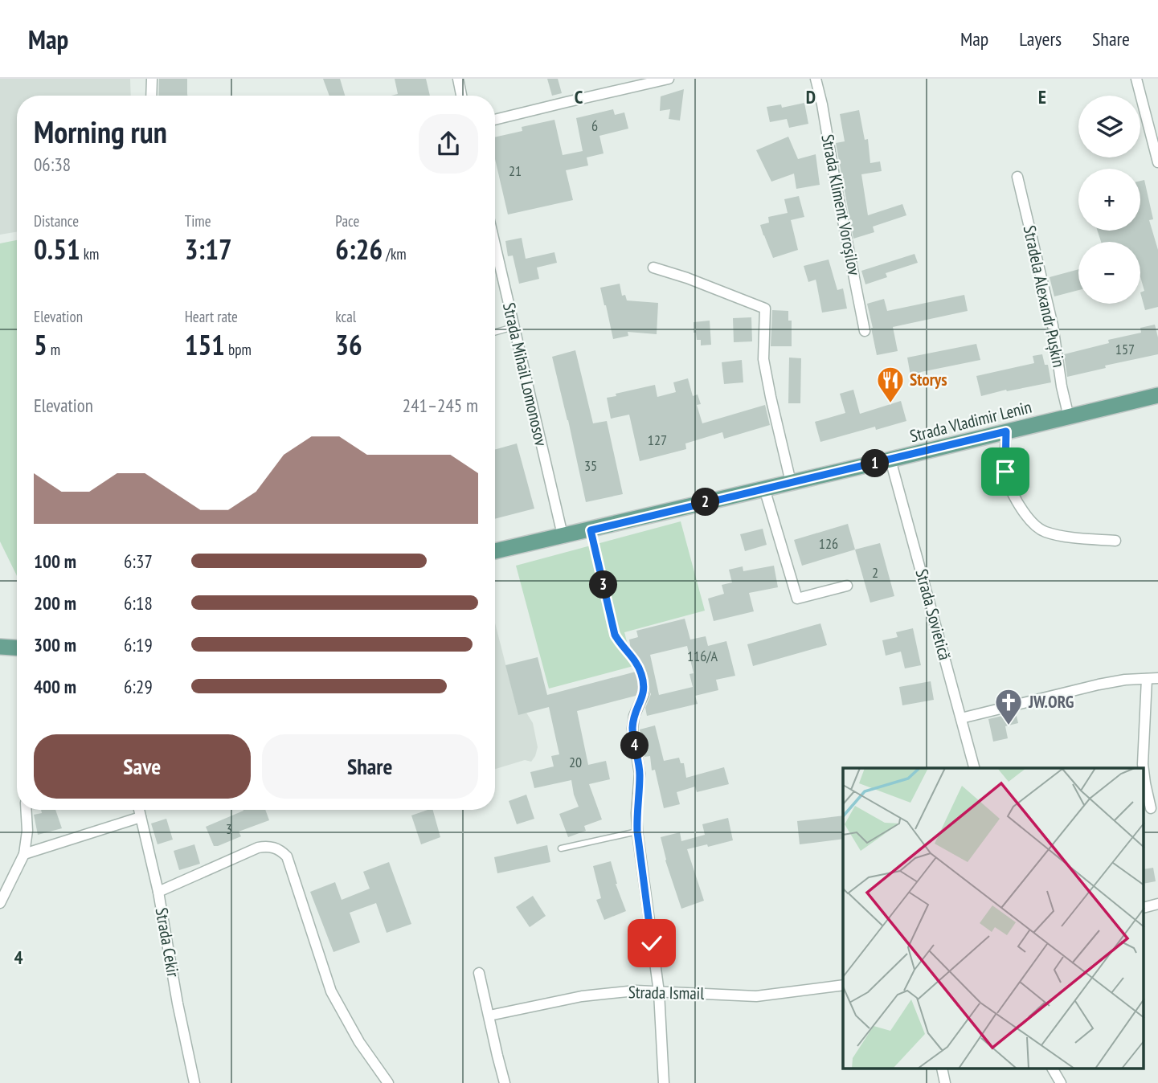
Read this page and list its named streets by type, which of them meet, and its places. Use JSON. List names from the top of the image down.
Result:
{
  "streets": {
    "main road": ["Strada Vladimir Lenin"],
    "street": [
      "Strada Kliment Voroșilov",
      "Stradela Alexandr Pușkin",
      "Strada Mihail Lomonosov",
      "Strada Sovietică",
      "Strada Cekir",
      "Strada Ismail"
    ]
  },
  "crossings": [
    ["Stradela Alexandr Pușkin", "Strada Vladimir Lenin"],
    ["Strada Mihail Lomonosov", "Strada Vladimir Lenin"],
    ["Strada Vladimir Lenin", "Strada Sovietică"]
  ],
  "places": {
    "restaurant": ["Storys"],
    "church": ["JW.ORG"]
  },
  "house_numbers": [
    "6",
    "21",
    "157",
    "127",
    "35",
    "126",
    "2",
    "116/A",
    "20",
    "3"
  ],
  "page": {
    "header": "Map",
    "nav": ["Map", "Layers", "Share"],
    "map_buttons": ["+", "−"],
    "heading": ["Morning run", "06:38"],
    "stats": [
      ["Distance", "0.51 km"],
      ["Time", "3:17"],
      ["Pace", "6:26 /km"],
      ["Elevation", "5 m"],
      ["Heart rate", "151 bpm"],
      ["kcal", "36"]
    ],
    "chart": ["Elevation", "241–245 m"],
    "pins": [
      "1",
      "2",
      "3",
      "4"
    ],
    "list": [
      {
        "name": "100 m",
        "note": "6:37"
      },
      {
        "name": "200 m",
        "note": "6:18"
      },
      {
        "name": "300 m",
        "note": "6:19"
      },
      {
        "name": "400 m",
        "note": "6:29"
      }
    ],
    "buttons": ["Save", "Share"]
  },
  "grid": {
    "columns": ["C", "D", "E"],
    "rows": ["4"]
  }
}
